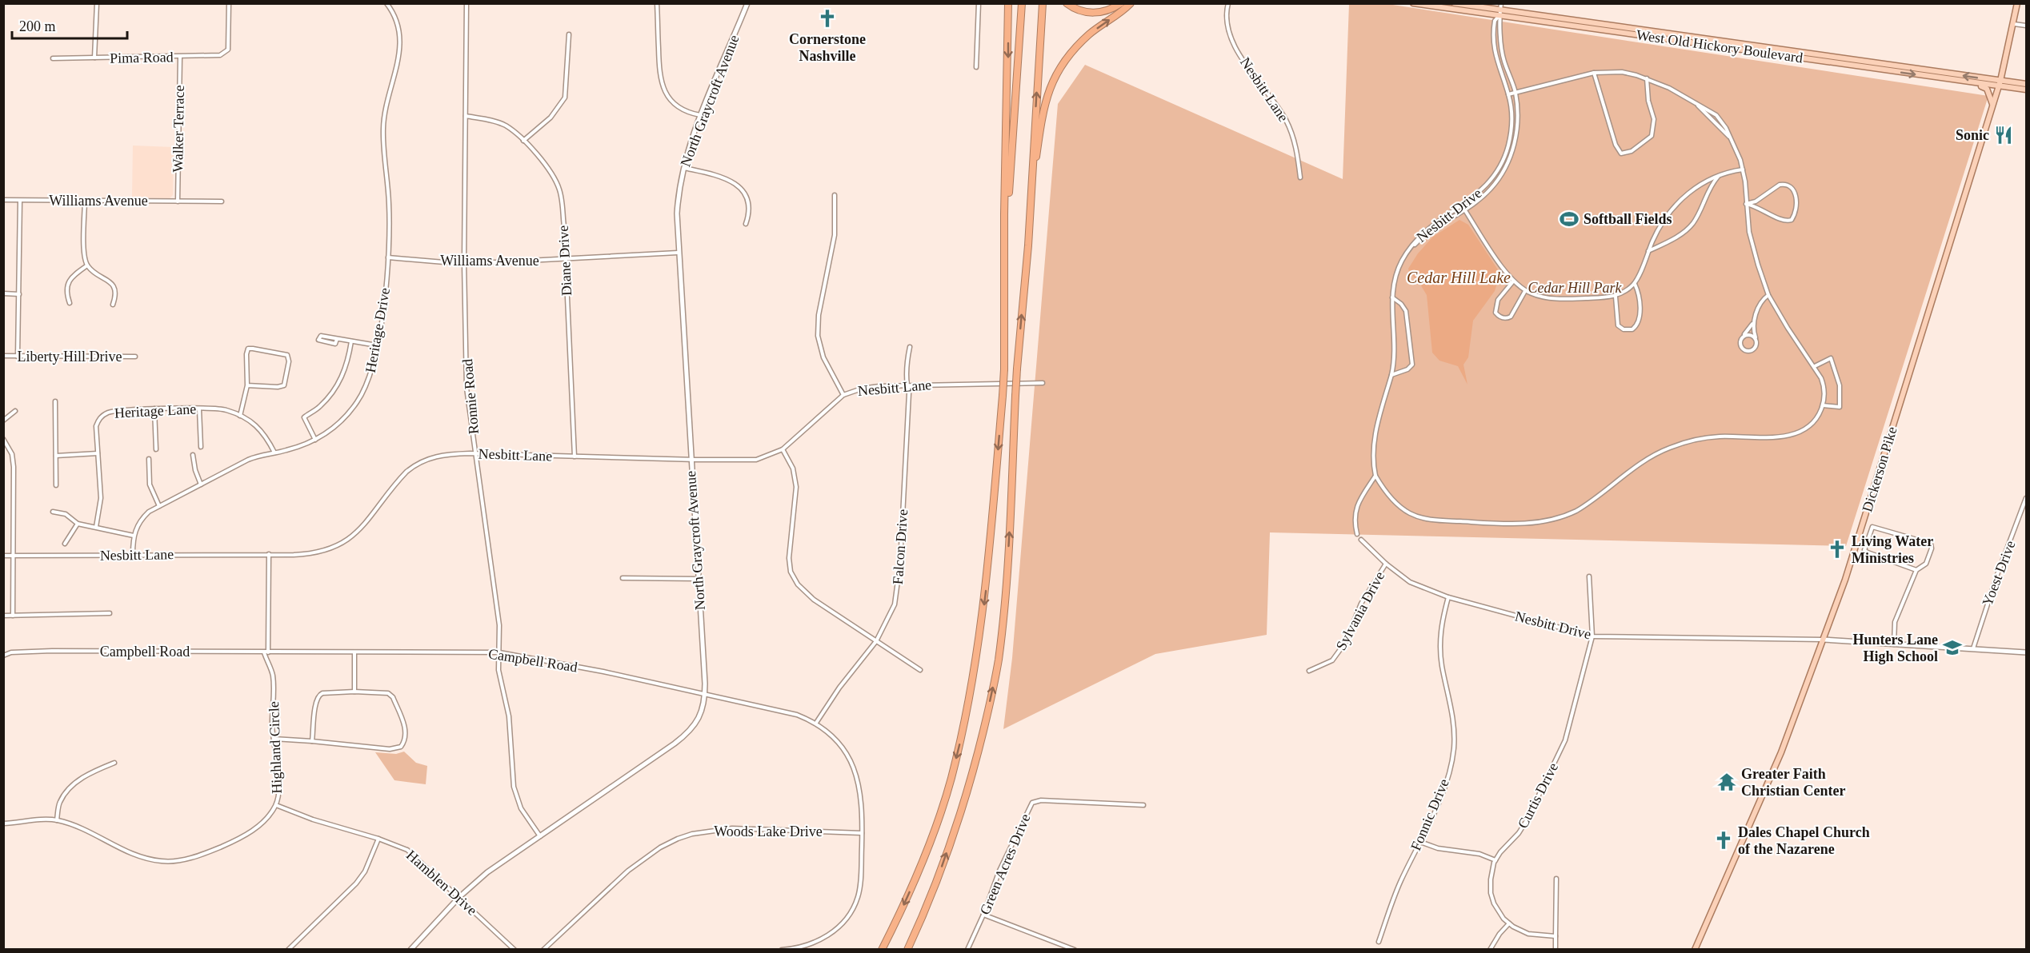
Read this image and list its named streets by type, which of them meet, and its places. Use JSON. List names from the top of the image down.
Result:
{
  "streets": {
    "main road": ["West Old Hickory Boulevard", "Dickerson Pike"],
    "street": [
      "Pima Road",
      "Nesbitt Lane",
      "North Graycroft Avenue",
      "Walker Terrace",
      "Williams Avenue",
      "Nesbitt Drive",
      "Diane Drive",
      "Heritage Drive",
      "Liberty Hill Drive",
      "Ronnie Road",
      "Heritage Lane",
      "Falcon Drive",
      "Yoest Drive",
      "Sylvania Drive",
      "Campbell Road",
      "Highland Circle",
      "Curtis Drive",
      "Fonnic Drive",
      "Woods Lake Drive",
      "Green Acres Drive",
      "Hamblen Drive"
    ]
  },
  "crossings": [
    ["West Old Hickory Boulevard", "Nesbitt Drive"],
    ["West Old Hickory Boulevard", "Dickerson Pike"],
    ["Pima Road", "Walker Terrace"],
    ["Nesbitt Lane", "North Graycroft Avenue"],
    ["Nesbitt Lane", "Diane Drive"],
    ["Nesbitt Lane", "Heritage Drive"],
    ["Nesbitt Lane", "Ronnie Road"],
    ["Nesbitt Lane", "Falcon Drive"],
    ["North Graycroft Avenue", "Williams Avenue"],
    ["North Graycroft Avenue", "Ronnie Road"],
    ["North Graycroft Avenue", "Campbell Road"],
    ["North Graycroft Avenue", "Hamblen Drive"],
    ["Walker Terrace", "Williams Avenue"],
    ["Williams Avenue", "Diane Drive"],
    ["Williams Avenue", "Heritage Drive"],
    ["Williams Avenue", "Ronnie Road"],
    ["Nesbitt Drive", "Dickerson Pike"],
    ["Nesbitt Drive", "Sylvania Drive"],
    ["Nesbitt Drive", "Curtis Drive"],
    ["Nesbitt Drive", "Fonnic Drive"],
    ["Diane Drive", "Ronnie Road"],
    ["Heritage Drive", "Heritage Lane"],
    ["Ronnie Road", "Campbell Road"],
    ["Falcon Drive", "Campbell Road"],
    ["Campbell Road", "Highland Circle"],
    ["Campbell Road", "Woods Lake Drive"],
    ["Highland Circle", "Hamblen Drive"]
  ],
  "water": ["Cedar Hill Lake"],
  "parks": ["Cedar Hill Park"],
  "places": {
    "church": ["Cornerstone Nashville", "Living Water Ministries", "Dales Chapel Church of the Nazarene"],
    "restaurant": ["Sonic"],
    "sports": ["Softball Fields"],
    "school or university": ["Hunters Lane High School"],
    "temple": ["Greater Faith Christian Center"]
  },
  "scale_bar": "200 m"
}
